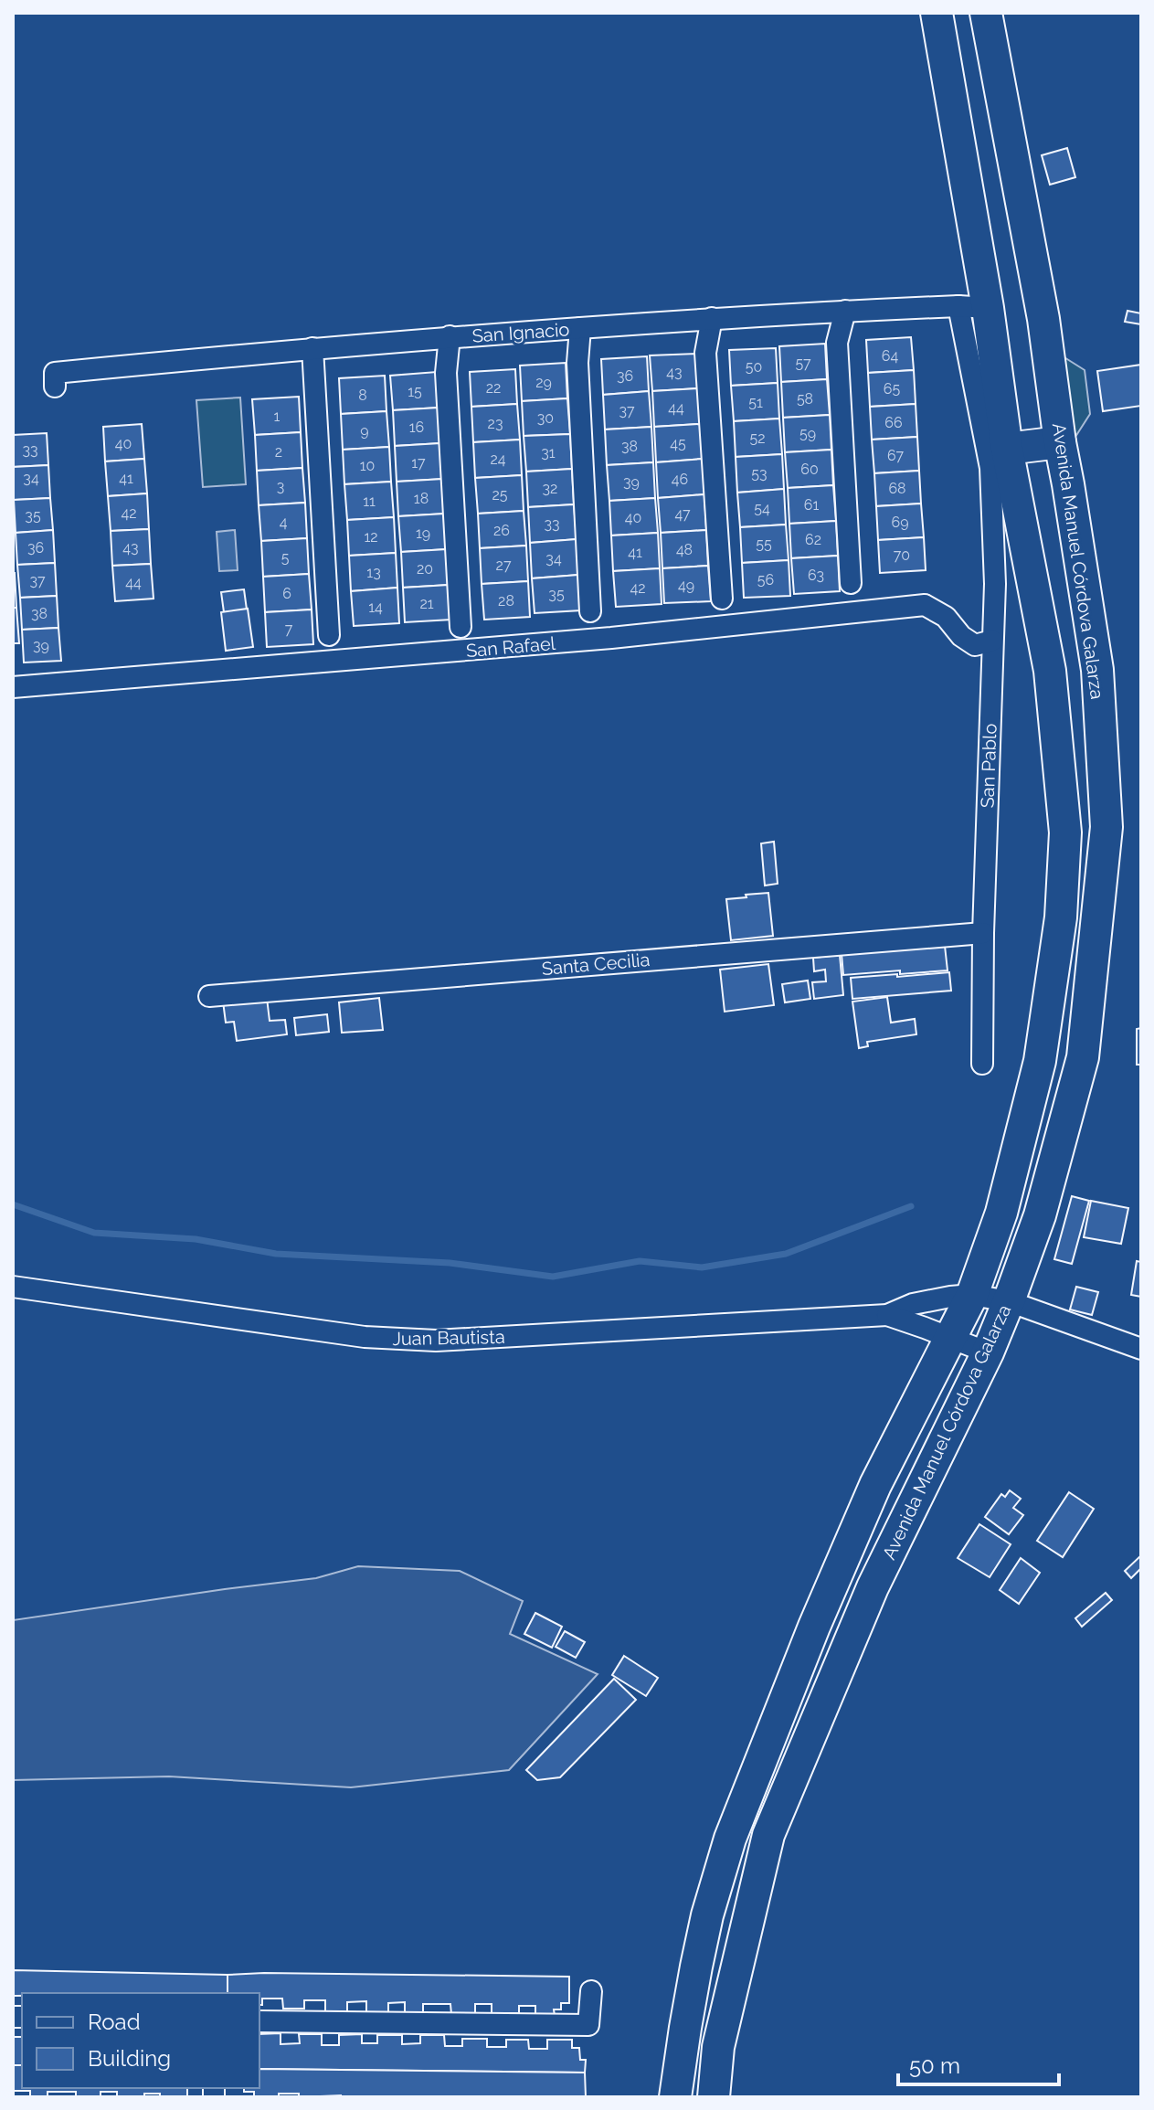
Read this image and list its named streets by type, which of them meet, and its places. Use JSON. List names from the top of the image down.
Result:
{
  "streets": {
    "main road": ["Avenida Manuel Córdova Galarza"],
    "street": [
      "San Ignacio",
      "San Rafael",
      "San Pablo",
      "Santa Cecilia",
      "Juan Bautista"
    ]
  },
  "crossings": [
    ["San Ignacio", "Avenida Manuel Córdova Galarza"],
    ["Avenida Manuel Córdova Galarza", "San Pablo"],
    ["Avenida Manuel Córdova Galarza", "Juan Bautista"],
    ["San Rafael", "San Pablo"],
    ["San Pablo", "Santa Cecilia"]
  ],
  "house_numbers": [
    "64",
    "57",
    "50",
    "43",
    "36",
    "29",
    "22",
    "65",
    "15",
    "8",
    "58",
    "51",
    "44",
    "37",
    "1",
    "30",
    "66",
    "23",
    "16",
    "9",
    "59",
    "52",
    "40",
    "45",
    "38",
    "33",
    "2",
    "31",
    "67",
    "24",
    "17",
    "10",
    "60",
    "53",
    "34",
    "41",
    "46",
    "39",
    "3",
    "32",
    "68",
    "25",
    "18",
    "11",
    "61",
    "54",
    "42",
    "47",
    "35",
    "40",
    "4",
    "69",
    "33",
    "26",
    "19",
    "12",
    "62",
    "55",
    "36",
    "43",
    "48",
    "41",
    "70",
    "5",
    "34",
    "27",
    "20",
    "13",
    "63",
    "56",
    "37",
    "44",
    "49",
    "42",
    "6",
    "35",
    "28",
    "21",
    "14",
    "38",
    "7",
    "39"
  ],
  "legend": ["Road", "Building"],
  "scale_bar": "50 m"
}
